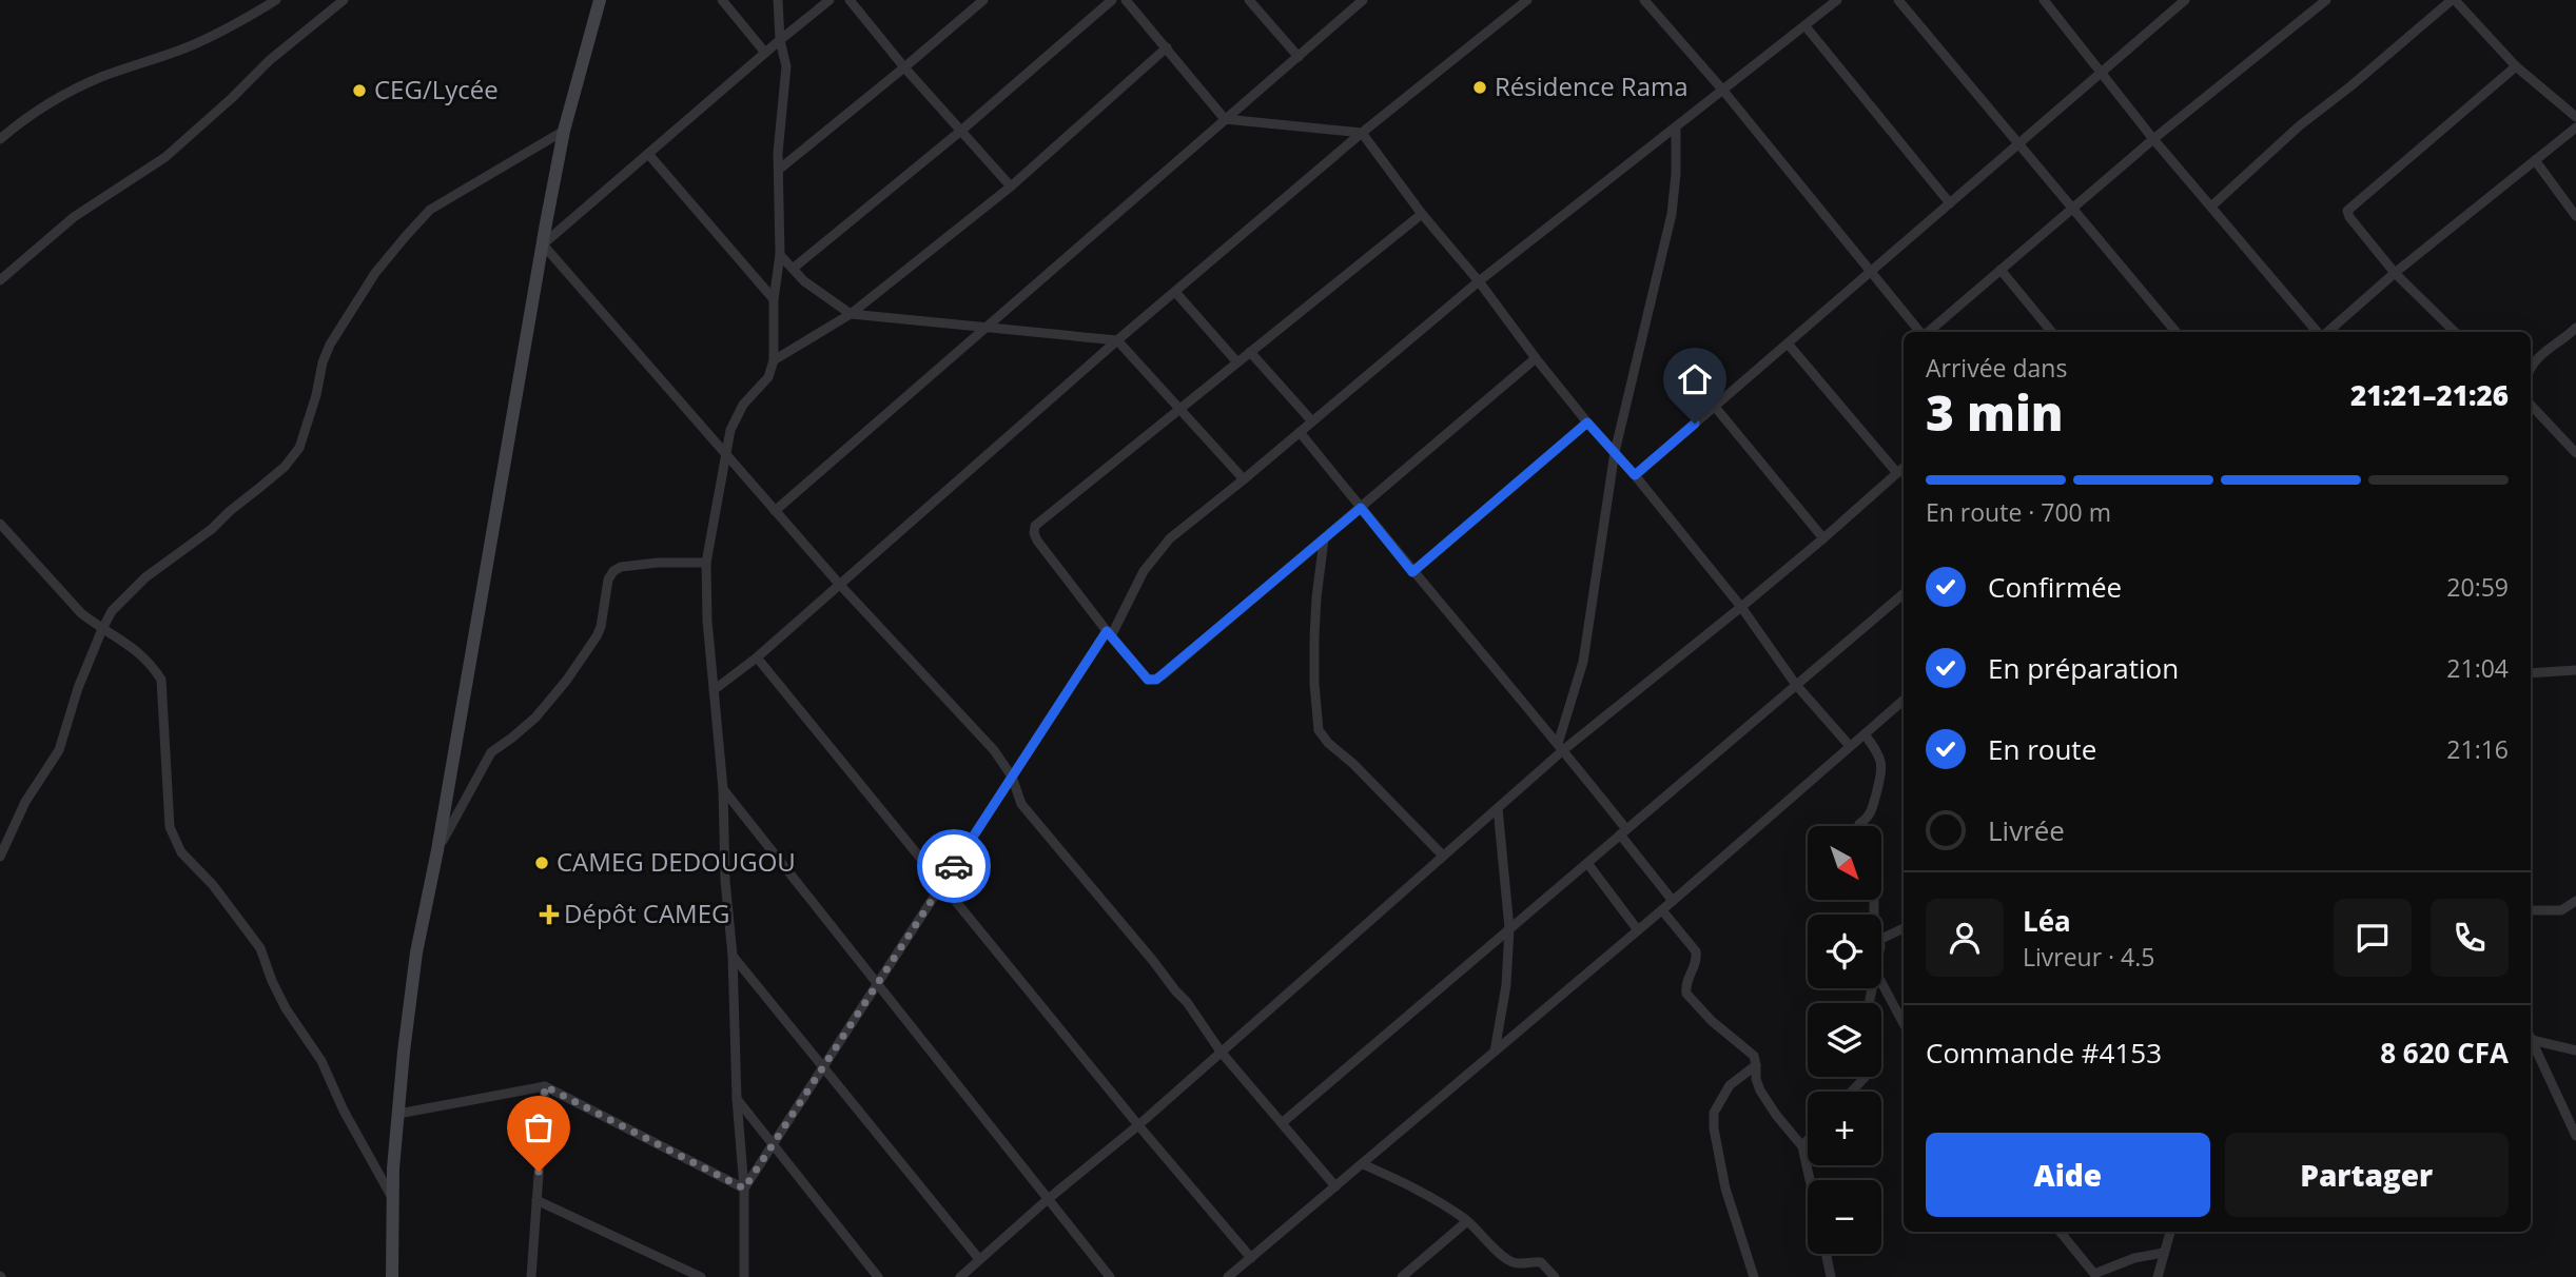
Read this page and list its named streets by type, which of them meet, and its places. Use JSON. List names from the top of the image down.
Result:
{
  "places": {
    "other": ["Résidence Rama", "CEG/Lycée", "CAMEG DEDOUGOU"],
    "health": ["Dépôt CAMEG"]
  },
  "north": "bottom right",
  "page": {
    "heading": ["3 min", "Arrivée dans", "21:21–21:26"],
    "panel": [
      "Léa",
      "Livreur · 4.5",
      "Commande #4153",
      "8 620 CFA"
    ],
    "bar": "En route · 700 m",
    "list": [
      ["Confirmée", "20:59"],
      ["En préparation", "21:04"],
      ["En route", "21:16"],
      "Livrée"
    ],
    "map_buttons": ["+", "−"],
    "buttons": ["Aide", "Partager"]
  }
}
